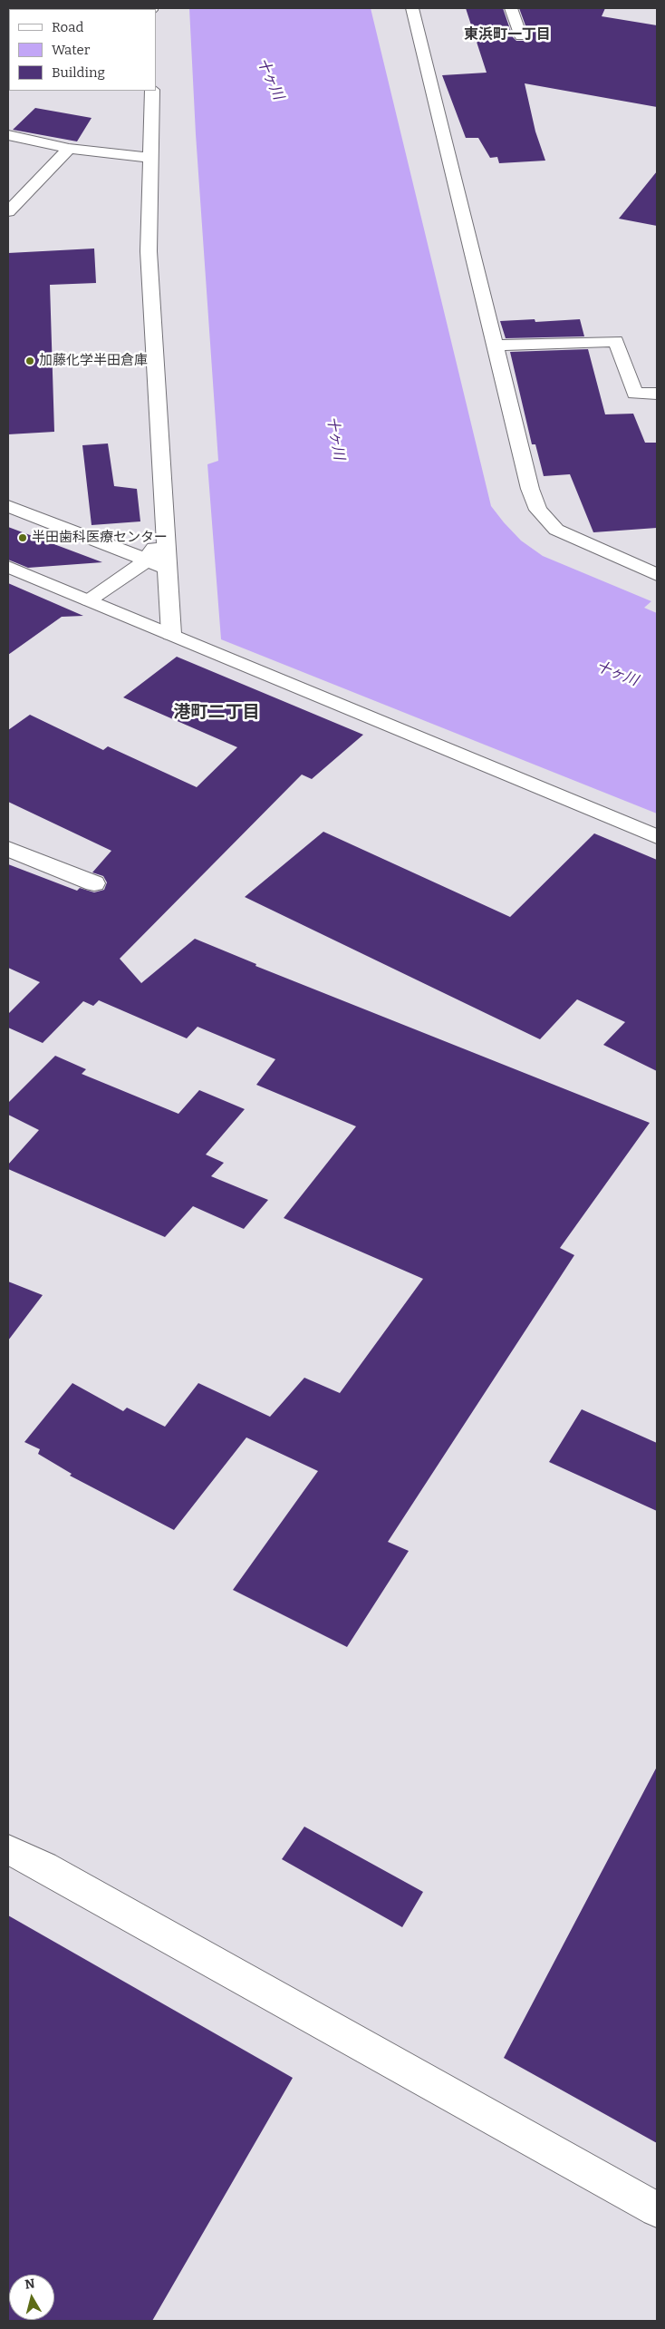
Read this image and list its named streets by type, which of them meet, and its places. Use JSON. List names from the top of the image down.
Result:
{
  "districts": ["東浜町一丁目", "港町二丁目"],
  "water": ["十ヶ川"],
  "places": ["加藤化学半田倉庫", "半田歯科医療センター"],
  "legend": ["Road", "Water", "Building"],
  "north": "top"
}
